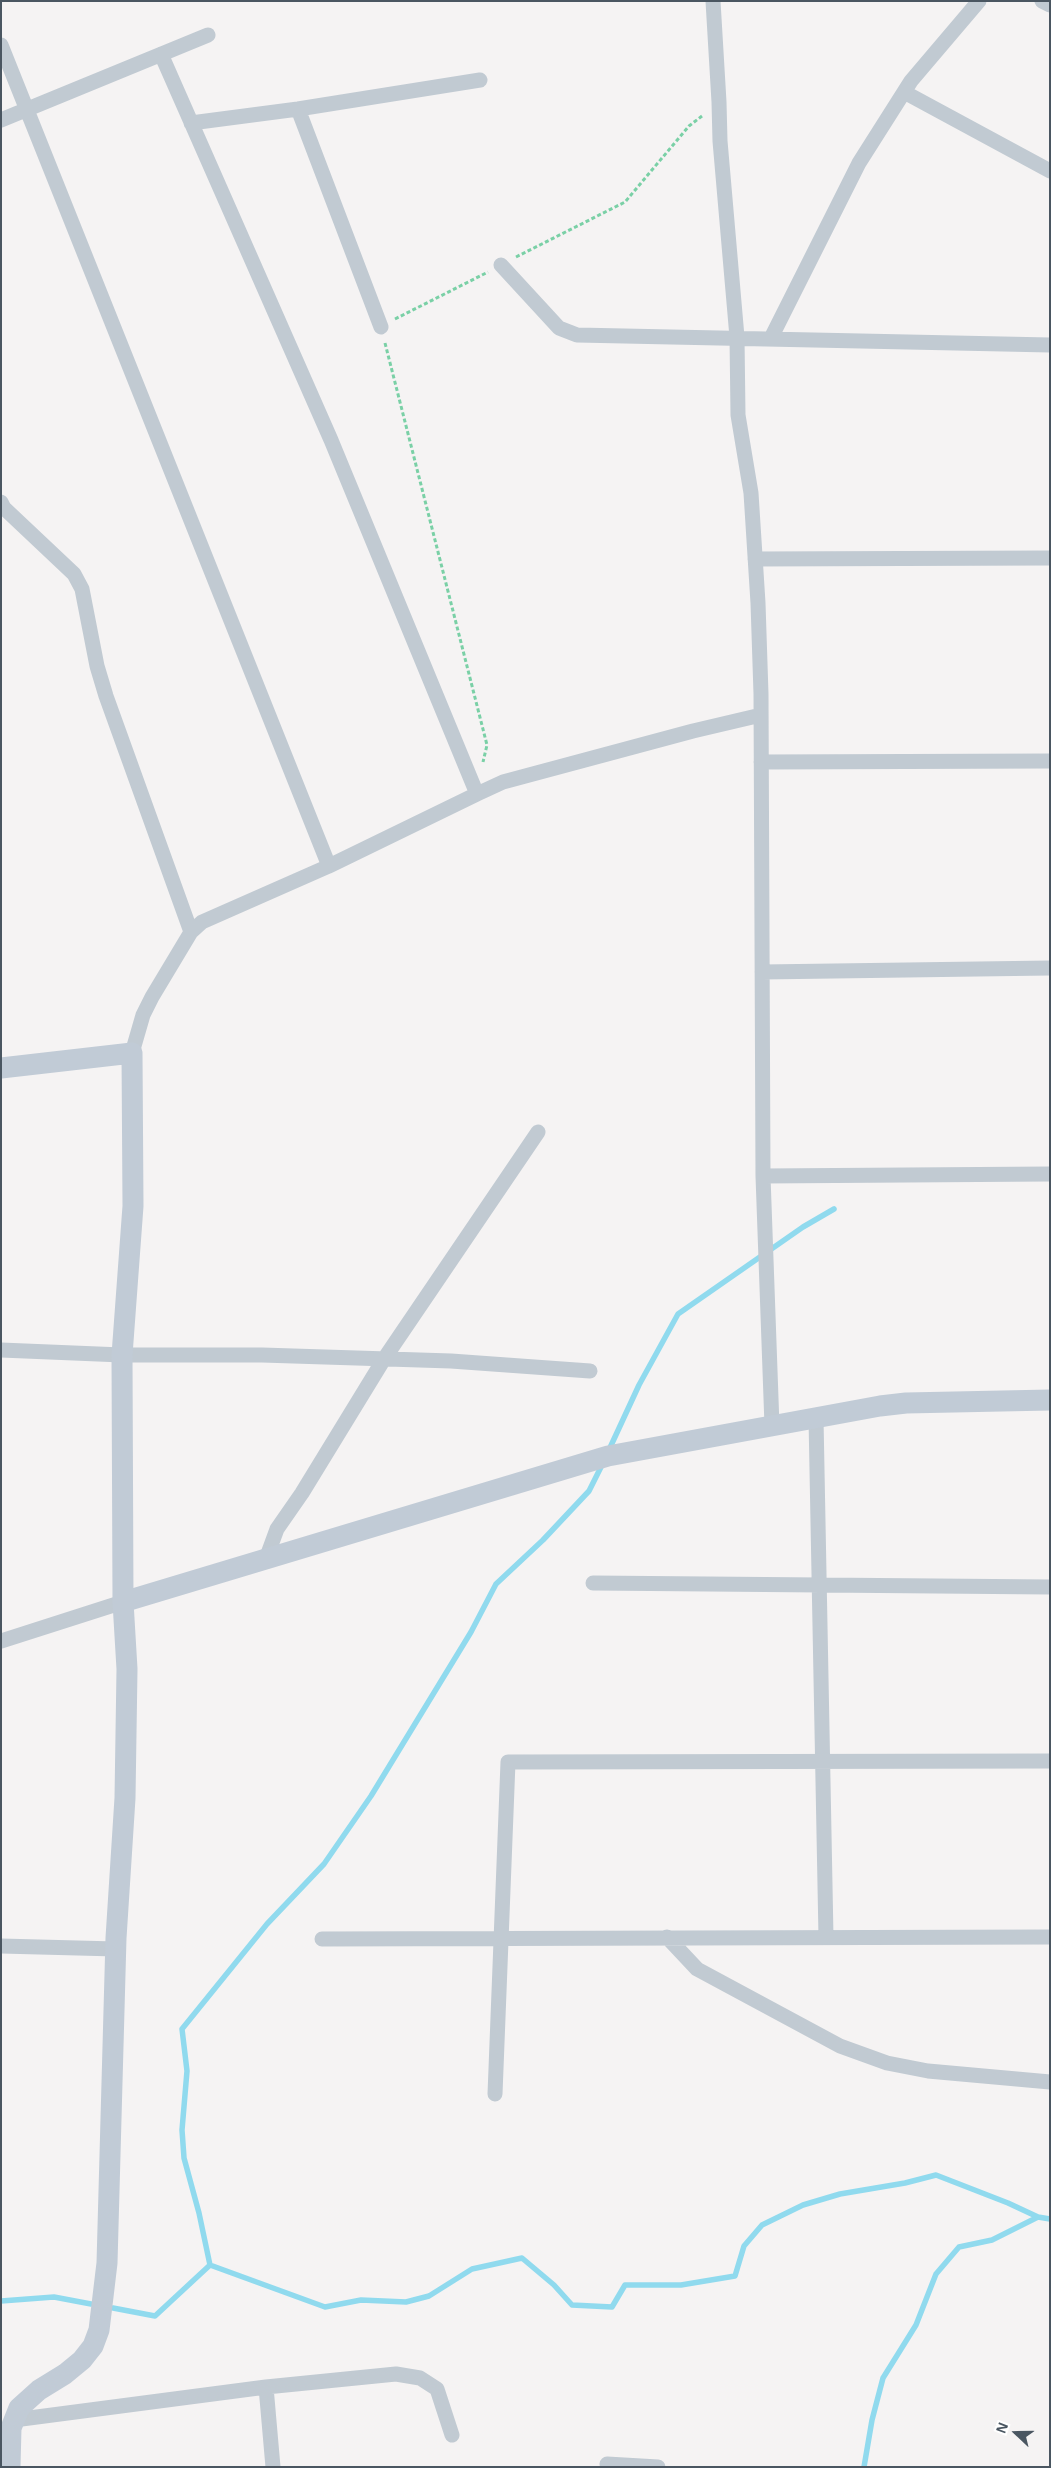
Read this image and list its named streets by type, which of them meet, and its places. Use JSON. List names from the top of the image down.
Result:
{
  "north": "left"
}
